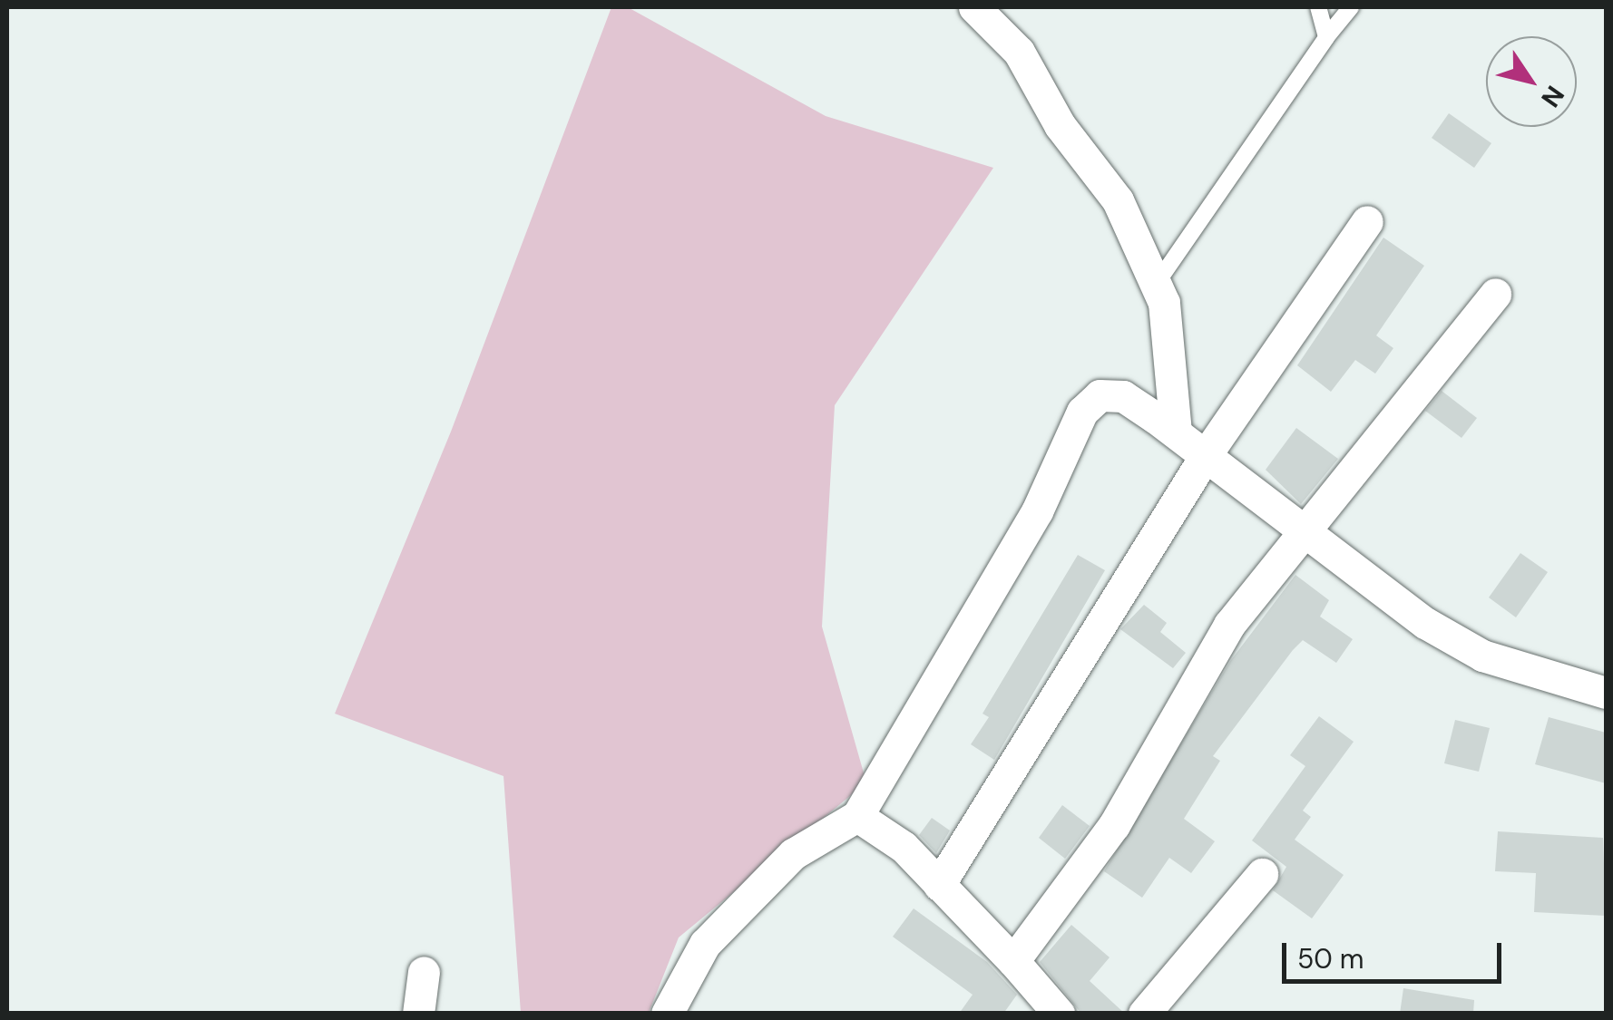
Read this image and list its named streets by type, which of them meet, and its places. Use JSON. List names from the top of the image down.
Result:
{
  "scale_bar": "50 m",
  "north": "bottom right"
}
